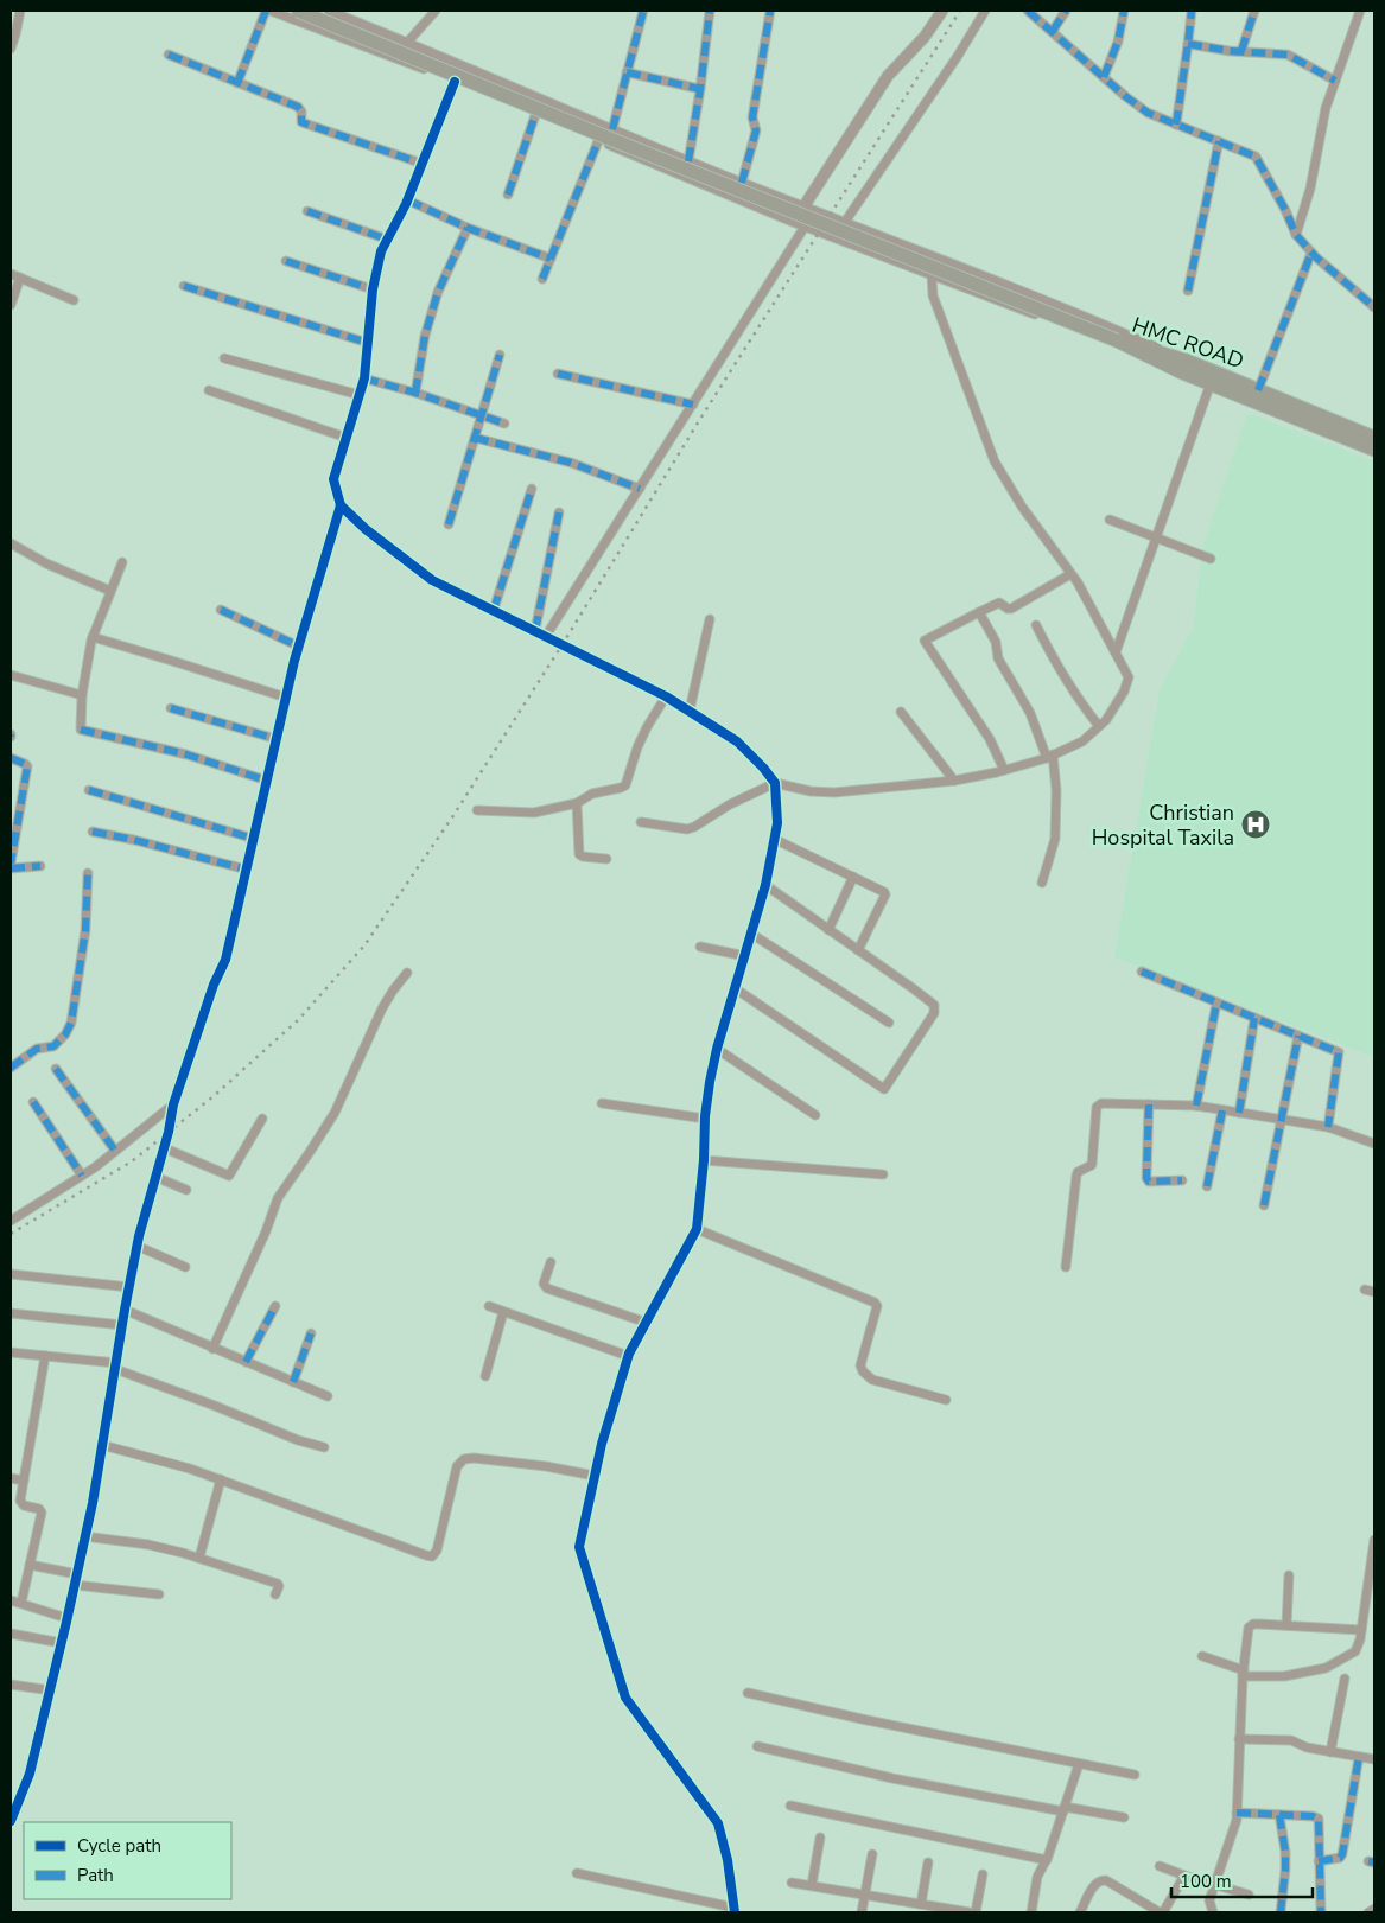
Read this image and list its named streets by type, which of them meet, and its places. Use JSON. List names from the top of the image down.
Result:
{
  "streets": {
    "main road": ["HMC ROAD"]
  },
  "places": {
    "hospital": ["Christian Hospital Taxila"]
  },
  "legend": ["Cycle path", "Path"],
  "scale_bar": "100 m"
}
